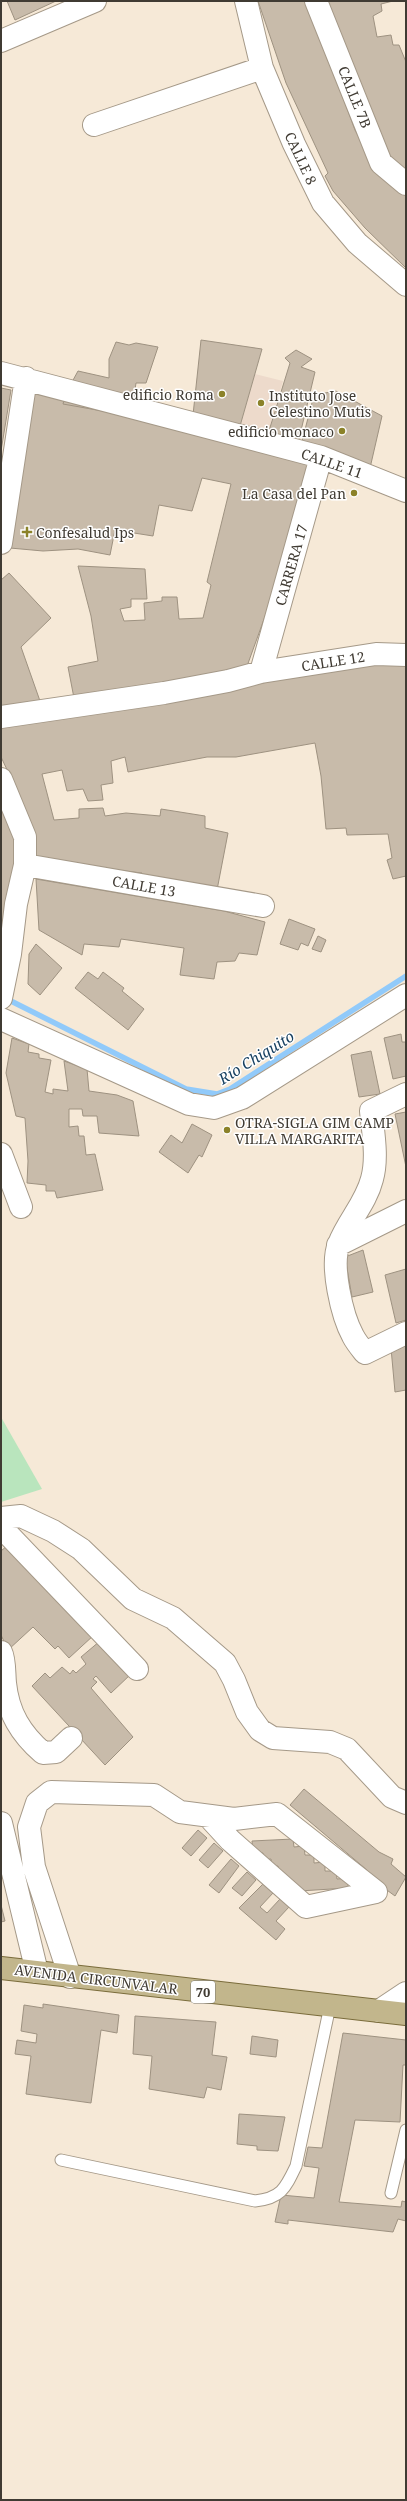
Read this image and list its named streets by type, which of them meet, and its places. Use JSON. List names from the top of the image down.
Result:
{
  "streets": {
    "main road": ["AVENIDA CIRCUNVALAR", "70"],
    "street": [
      "CALLE 7B",
      "CALLE 8",
      "CALLE 11",
      "CARRERA 17",
      "CALLE 12",
      "CALLE 13"
    ]
  },
  "crossings": [
    ["CALLE 11", "CARRERA 17"],
    ["CARRERA 17", "CALLE 12"]
  ],
  "water": ["Río Chiquito"],
  "places": {
    "other": [
      "edificio Roma",
      "Instituto Jose Celestino Mutis",
      "edificio monaco",
      "La Casa del Pan",
      "OTRA-SIGLA GIM CAMP VILLA MARGARITA"
    ],
    "health": ["Confesalud Ips"]
  }
}
